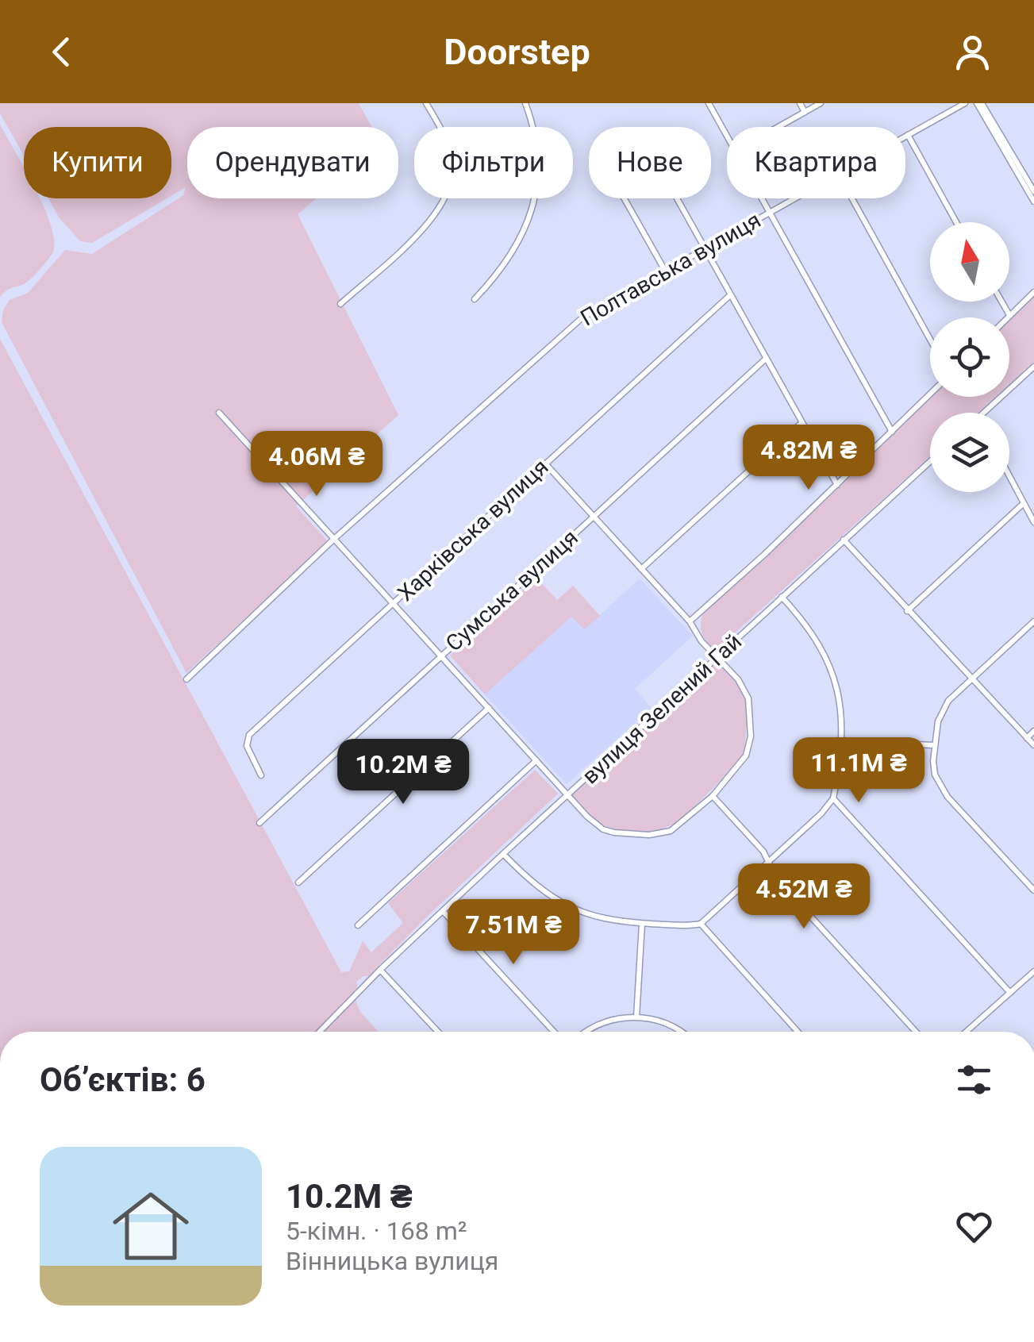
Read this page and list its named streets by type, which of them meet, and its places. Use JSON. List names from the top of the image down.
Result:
{
  "streets": {
    "street": [
      "Полтавська вулиця",
      "Харківська вулиця",
      "Сумська вулиця",
      "вулиця Зелений Гай"
    ]
  },
  "north": "top",
  "page": {
    "header": "Doorstep",
    "chip": [
      "Купити",
      "Орендувати",
      "Фільтри",
      "Нове",
      "Квартира"
    ],
    "price": [
      "4.82M ₴",
      "4.06M ₴",
      "11.1M ₴",
      "10.2M ₴",
      "4.52M ₴",
      "7.51M ₴"
    ],
    "heading": "Об’єктів: 6",
    "list": [
      {
        "name": "10.2M ₴",
        "note": "5-кімн. · 168 m² · Вінницька вулиця"
      }
    ]
  }
}
